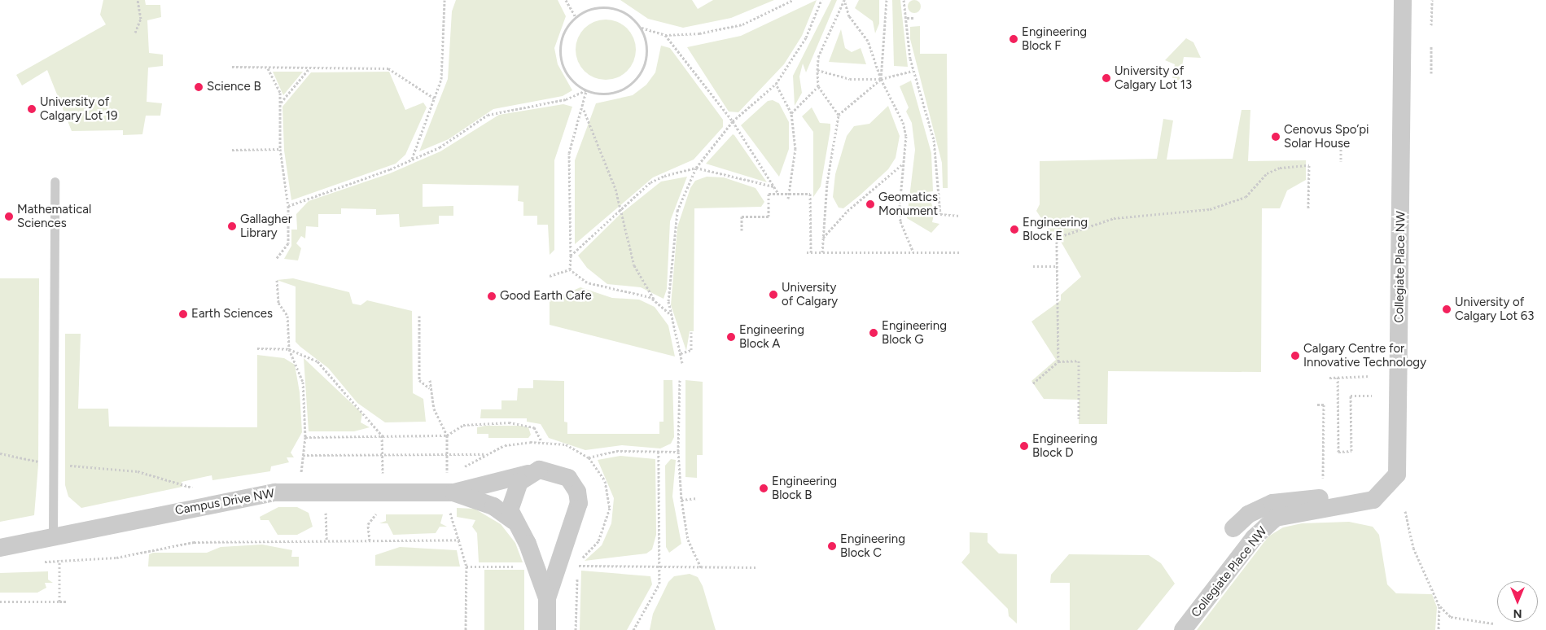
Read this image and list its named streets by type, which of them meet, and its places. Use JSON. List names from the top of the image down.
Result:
{
  "streets": {
    "street": ["Collegiate Place NW", "Campus Drive NW"]
  },
  "places": [
    "Engineering Block F",
    "University of Calgary Lot 13",
    "Science B",
    "University of Calgary Lot 19",
    "Cenovus Spo’pi Solar House",
    "Geomatics Monument",
    "Mathematical Sciences",
    "Gallagher Library",
    "Engineering Block E",
    "University of Calgary",
    "Good Earth Cafe",
    "University of Calgary Lot 63",
    "Earth Sciences",
    "Engineering Block G",
    "Engineering Block A",
    "Calgary Centre for Innovative Technology",
    "Engineering Block D",
    "Engineering Block B",
    "Engineering Block C"
  ],
  "north": "bottom"
}
